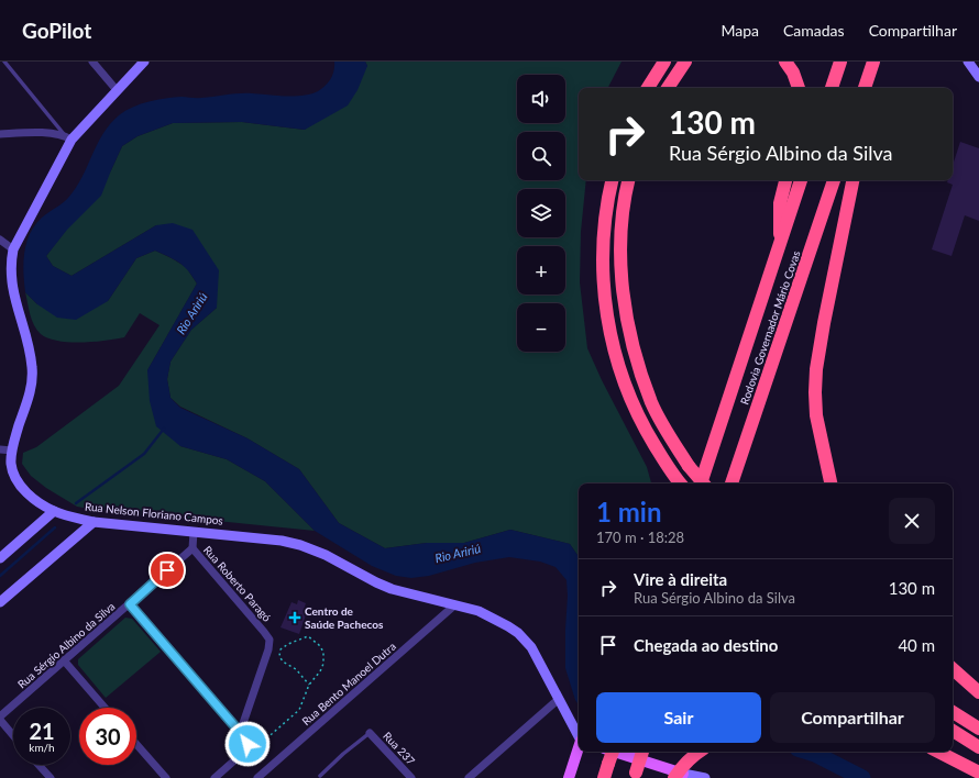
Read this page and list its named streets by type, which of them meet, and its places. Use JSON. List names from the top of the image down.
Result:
{
  "streets": {
    "highway": ["Rodovia Governador Mário Covas"],
    "main road": ["Rua Nelson Floriano Campos"],
    "street": [
      "Rua Roberto Paragó",
      "Rua Sérgio Albino da Silva",
      "Rua Bento Manoel Dutra",
      "Rua 237"
    ]
  },
  "crossings": [
    ["Rua Nelson Floriano Campos", "Rua Bento Manoel Dutra"],
    ["Rua Roberto Paragó", "Rua Sérgio Albino da Silva"]
  ],
  "water": ["Rio Aririú"],
  "places": {
    "health": ["Centro de Saúde Pachecos"]
  },
  "page": {
    "header": "GoPilot",
    "nav": ["Mapa", "Camadas", "Compartilhar"],
    "map_buttons": ["+", "−"],
    "turn": ["130 m", "Rua Sérgio Albino da Silva"],
    "heading": ["1 min", "170 m · 18:28"],
    "list": [
      {
        "name": "Vire à direita",
        "note": "Rua Sérgio Albino da Silva",
        "value": "130 m"
      },
      {
        "name": "Chegada ao destino",
        "value": "40 m"
      }
    ],
    "buttons": ["Sair", "Compartilhar"],
    "speed": "21 km/h",
    "limit": "30"
  }
}
